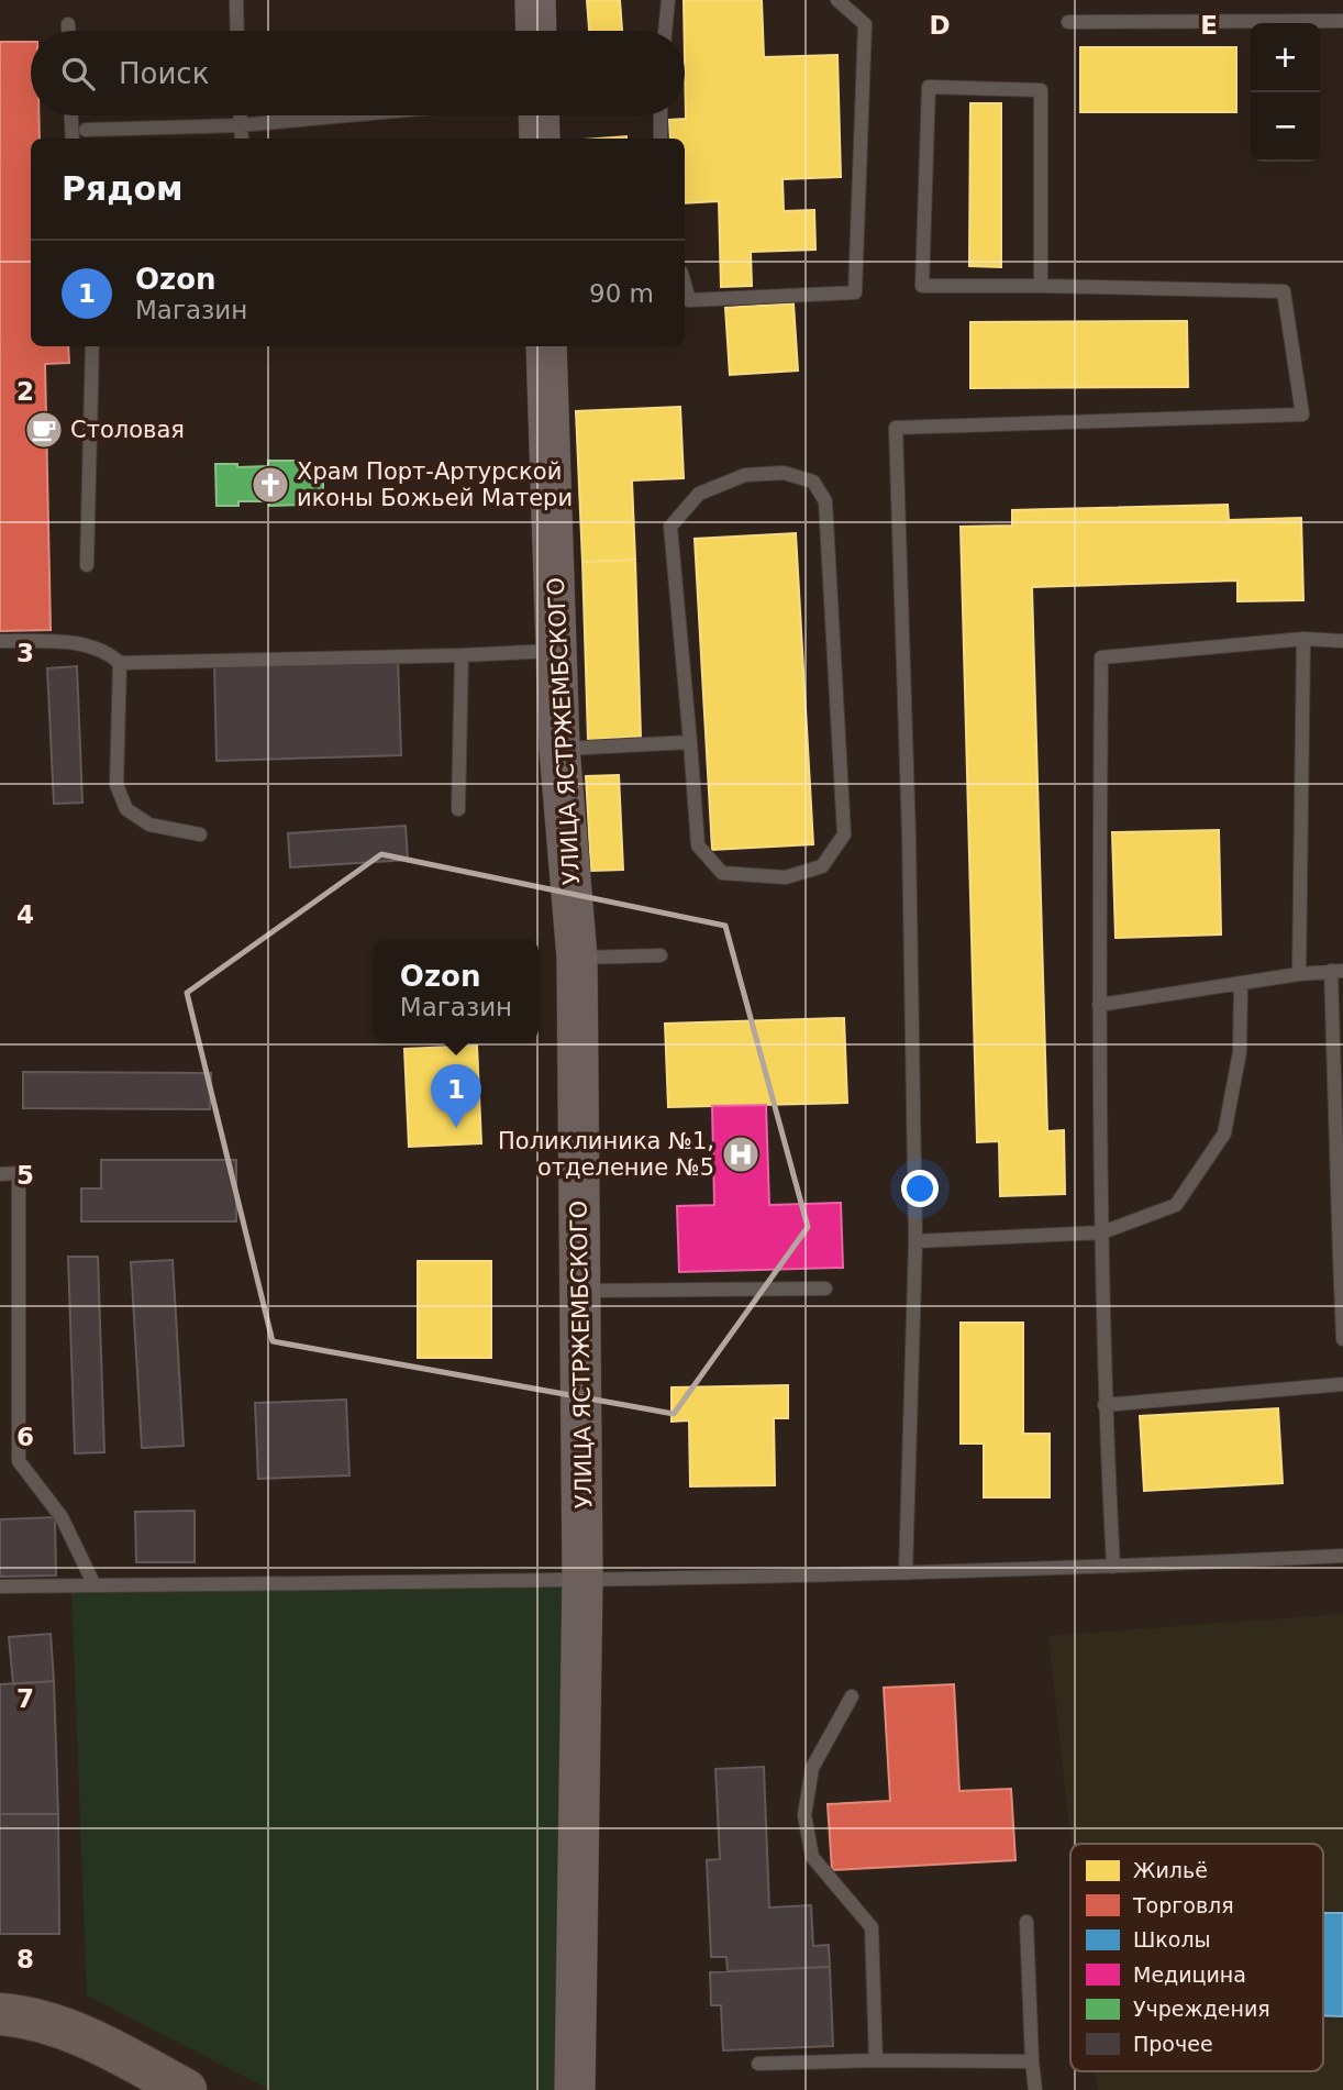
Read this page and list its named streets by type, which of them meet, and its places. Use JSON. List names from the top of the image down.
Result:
{
  "streets": {
    "main road": ["УЛИЦА ЯСТРЖЕМБСКОГО"]
  },
  "places": {
    "cafe": ["Столовая"],
    "church": ["Храм Порт-Артурской иконы Божьей Матери"],
    "hospital": ["Поликлиника №1, отделение №5"]
  },
  "legend": [
    "Жильё",
    "Торговля",
    "Школы",
    "Медицина",
    "Учреждения",
    "Прочее"
  ],
  "page": {
    "map_buttons": ["+", "−"],
    "search": "Поиск",
    "heading": "Рядом",
    "list": [
      {
        "mark": "1",
        "name": "Ozon",
        "note": "Магазин",
        "value": "90 m"
      }
    ],
    "popup": ["Ozon", "Магазин"],
    "pins": "1"
  },
  "grid": {
    "columns": ["D", "E"],
    "rows": [
      "2",
      "3",
      "4",
      "5",
      "6",
      "7",
      "8"
    ]
  }
}
